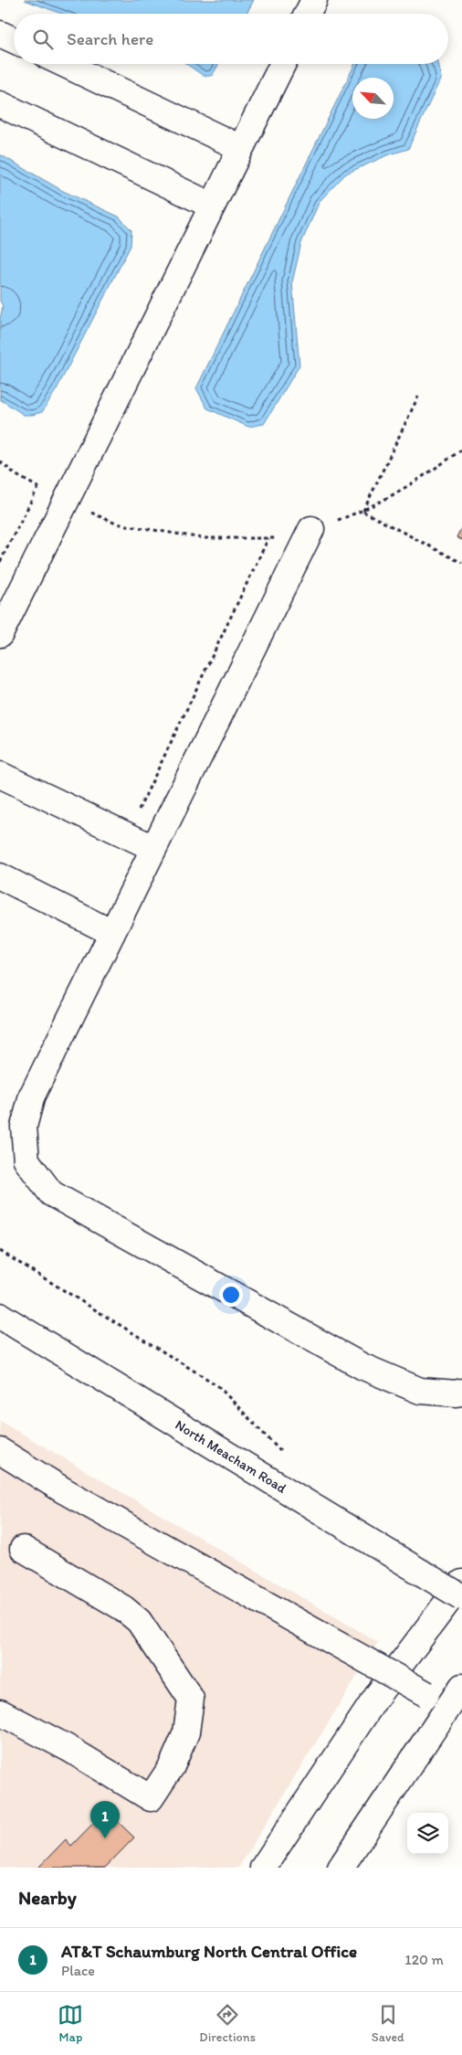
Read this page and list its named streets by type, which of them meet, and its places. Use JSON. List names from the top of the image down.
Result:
{
  "streets": {
    "main road": ["North Meacham Road"]
  },
  "north": "top left",
  "page": {
    "search": "Search here",
    "pins": "1",
    "heading": "Nearby",
    "list": [
      {
        "mark": "1",
        "name": "AT&T Schaumburg North Central Office",
        "note": "Place",
        "value": "120 m"
      }
    ],
    "nav": ["Map", "Directions", "Saved"]
  }
}
